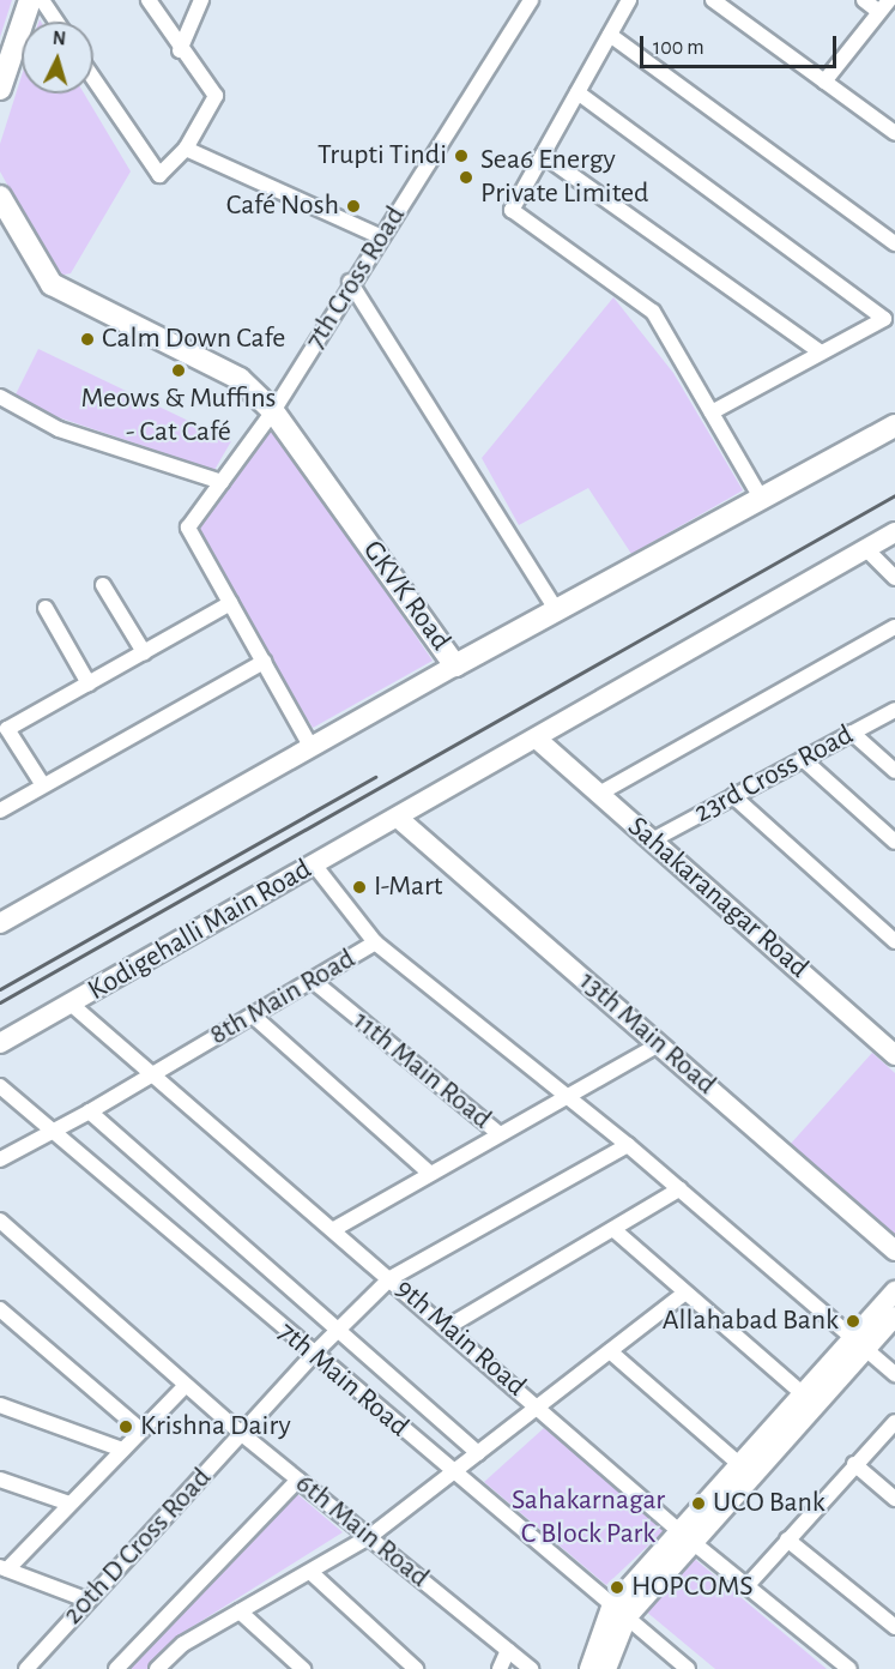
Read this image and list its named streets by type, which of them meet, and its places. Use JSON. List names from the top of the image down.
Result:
{
  "streets": {
    "main road": ["GKVK Road"],
    "street": [
      "7th Cross Road",
      "23rd Cross Road",
      "Sahakaranagar Road",
      "Kodigehalli Main Road",
      "8th Main Road",
      "13th Main Road",
      "11th Main Road",
      "9th Main Road",
      "7th Main Road",
      "6th Main Road",
      "20th D Cross Road"
    ]
  },
  "crossings": [
    ["7th Cross Road", "GKVK Road"],
    ["23rd Cross Road", "Sahakaranagar Road"],
    ["Sahakaranagar Road", "Kodigehalli Main Road"],
    ["Kodigehalli Main Road", "13th Main Road"],
    ["Kodigehalli Main Road", "9th Main Road"],
    ["8th Main Road", "11th Main Road"],
    ["8th Main Road", "9th Main Road"],
    ["8th Main Road", "7th Main Road"],
    ["8th Main Road", "20th D Cross Road"],
    ["9th Main Road", "20th D Cross Road"],
    ["7th Main Road", "20th D Cross Road"],
    ["6th Main Road", "20th D Cross Road"]
  ],
  "parks": ["Sahakarnagar C Block Park"],
  "places": [
    "Trupti Tindi",
    "Sea6 Energy Private Limited",
    "Café Nosh",
    "Calm Down Cafe",
    "Meows & Muffins - Cat Café",
    "I-Mart",
    "Allahabad Bank",
    "Krishna Dairy",
    "UCO Bank",
    "HOPCOMS"
  ],
  "scale_bar": "100 m",
  "north": "top"
}
